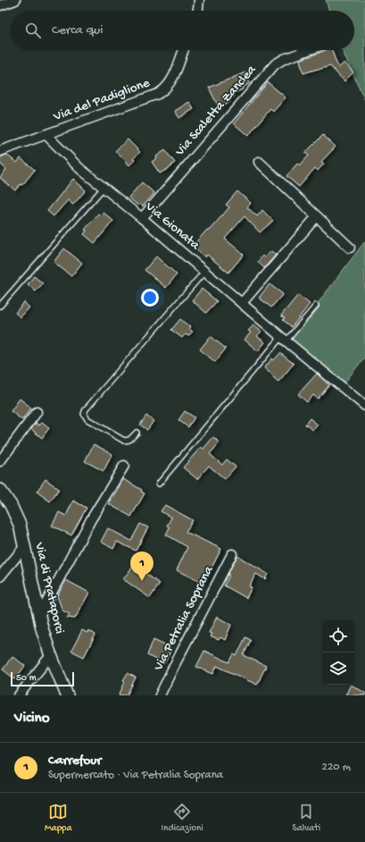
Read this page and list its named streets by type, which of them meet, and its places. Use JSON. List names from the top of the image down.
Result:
{
  "streets": {
    "street": [
      "Via del Padiglione",
      "Via Scaletta Zanclea",
      "Via Gionata",
      "Via di Prataporci",
      "Via Petralia Soprana"
    ]
  },
  "crossings": [
    ["Via del Padiglione", "Via Gionata"],
    ["Via Scaletta Zanclea", "Via Gionata"]
  ],
  "scale_bar": "50 m",
  "page": {
    "search": "Cerca qui",
    "pins": "1",
    "scale": "50 m",
    "heading": "Vicino",
    "list": [
      {
        "mark": "1",
        "name": "Carrefour",
        "note": "Supermercato · Via Petralia Soprana",
        "value": "220 m"
      }
    ],
    "nav": ["Mappa", "Indicazioni", "Salvati"]
  }
}
